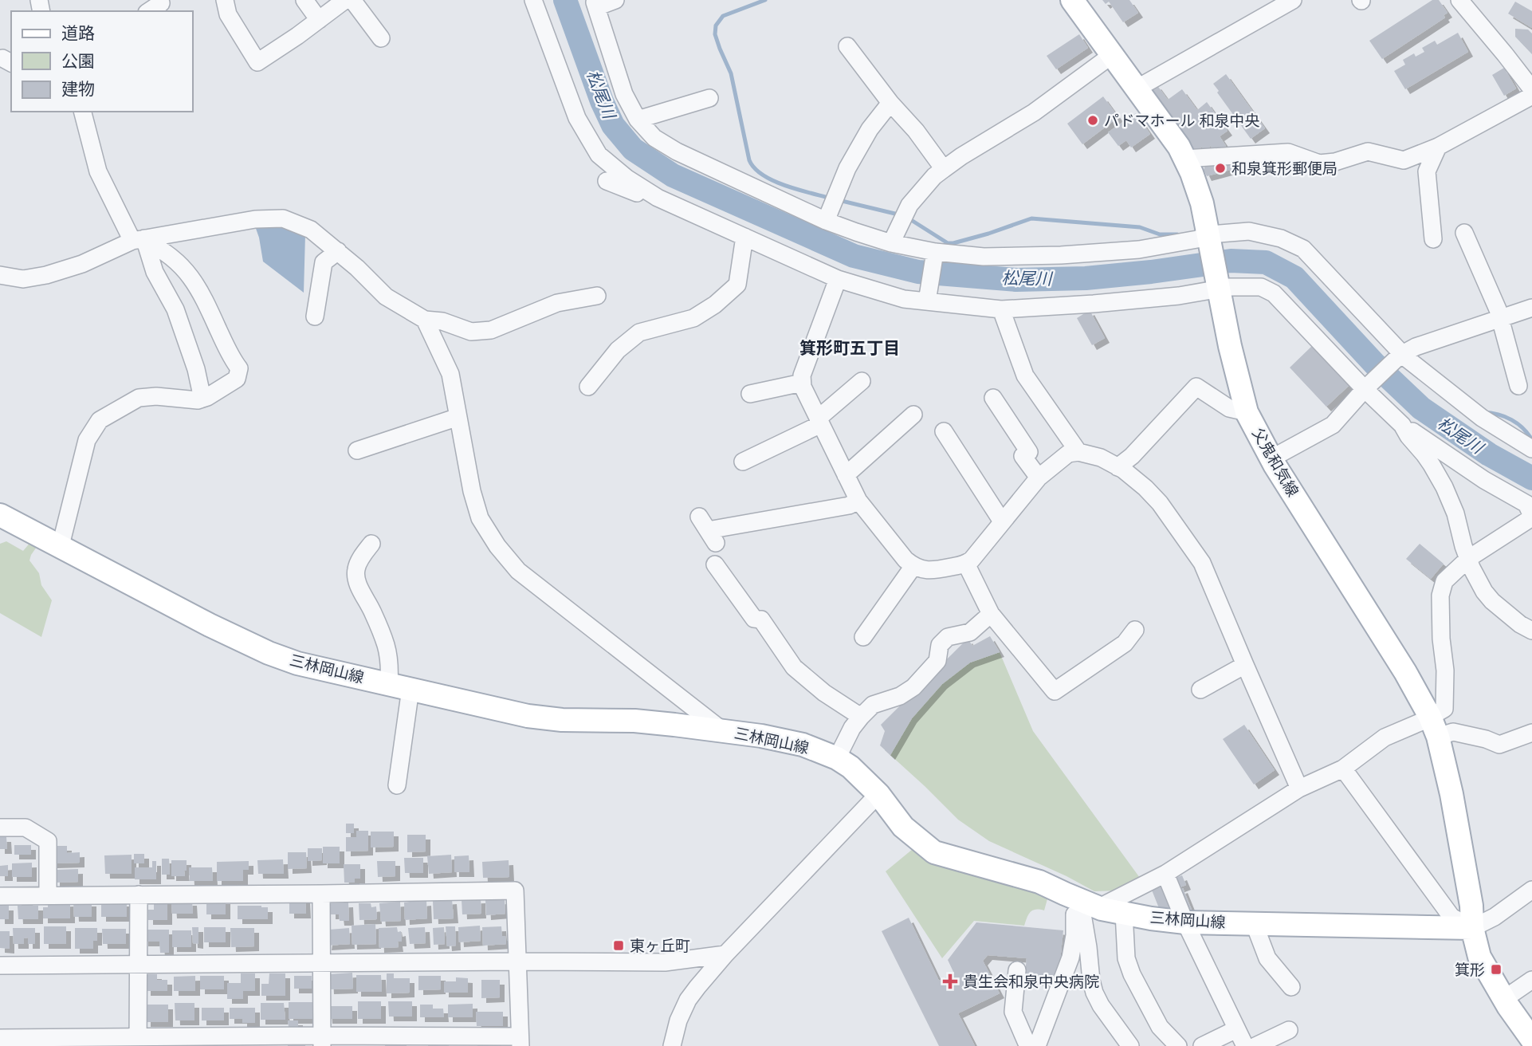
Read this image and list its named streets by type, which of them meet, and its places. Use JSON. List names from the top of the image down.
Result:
{
  "streets": {
    "main road": ["父鬼和気線", "三林岡山線"]
  },
  "crossings": [
    ["父鬼和気線", "三林岡山線"]
  ],
  "districts": ["箕形町五丁目"],
  "water": ["松尾川"],
  "places": {
    "other": ["パドマホール 和泉中央", "和泉箕形郵便局"],
    "transit": ["東ヶ丘町", "箕形"],
    "health": ["貴生会和泉中央病院"]
  },
  "legend": ["道路", "公園", "建物"]
}
